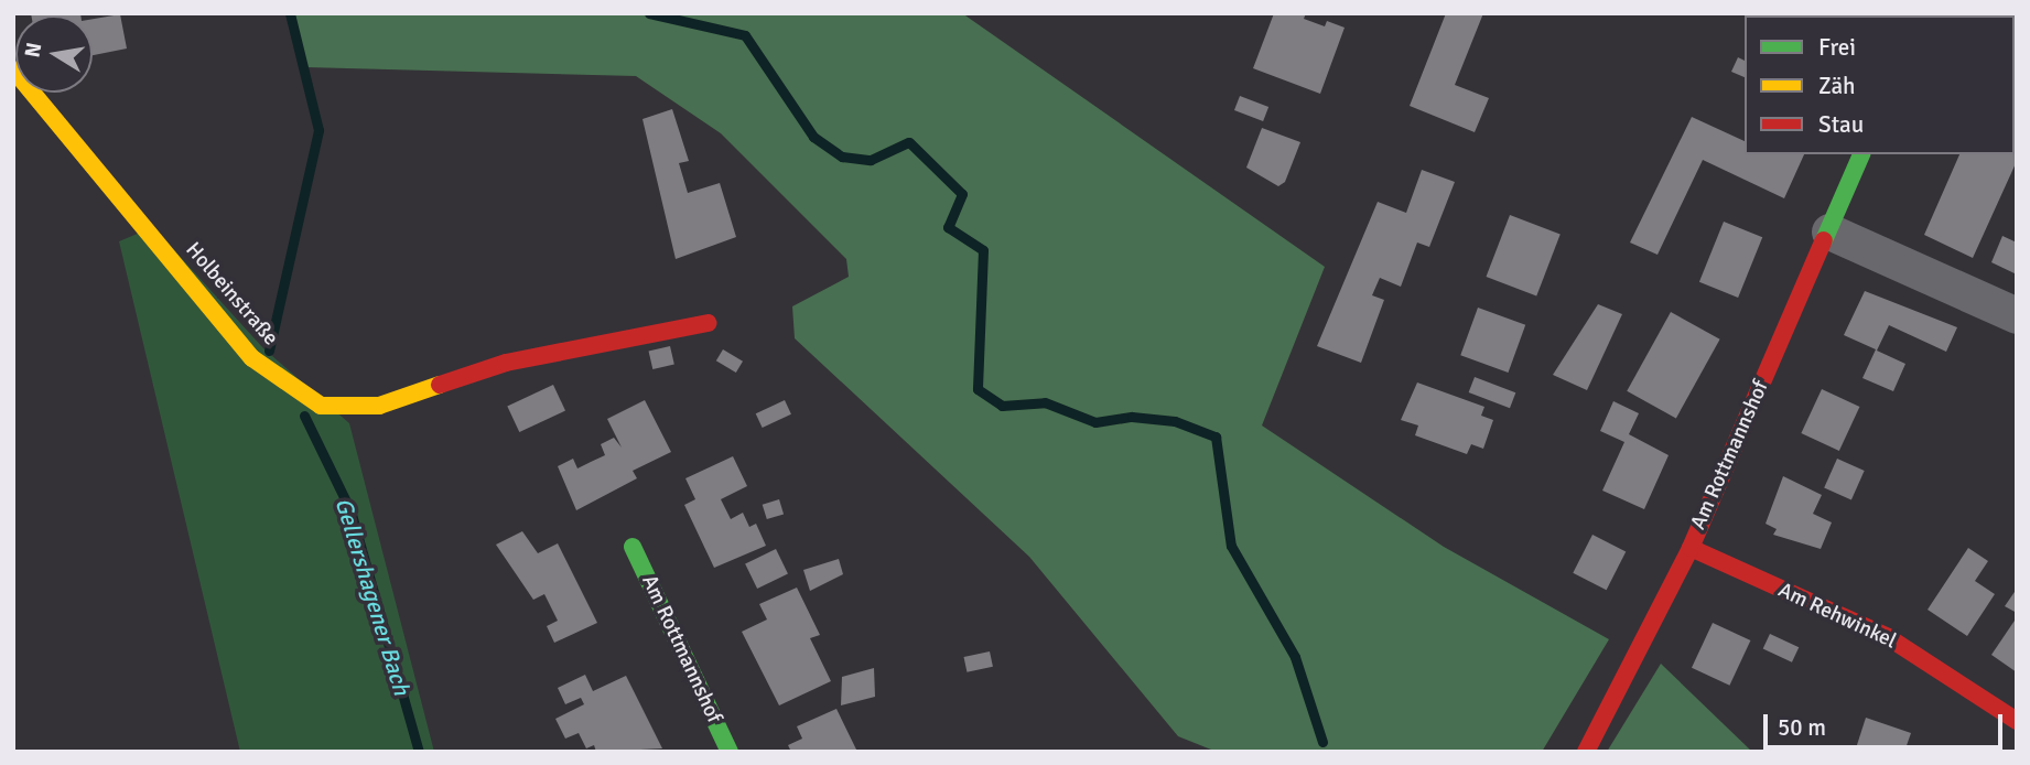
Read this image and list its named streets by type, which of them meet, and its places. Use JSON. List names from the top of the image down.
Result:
{
  "streets": {
    "street": ["Holbeinstraße", "Am Rottmannshof", "Am Rehwinkel"]
  },
  "crossings": [
    ["Am Rottmannshof", "Am Rehwinkel"]
  ],
  "water": ["Gellershagener Bach"],
  "legend": ["Frei", "Zäh", "Stau"],
  "scale_bar": "50 m",
  "north": "left"
}
